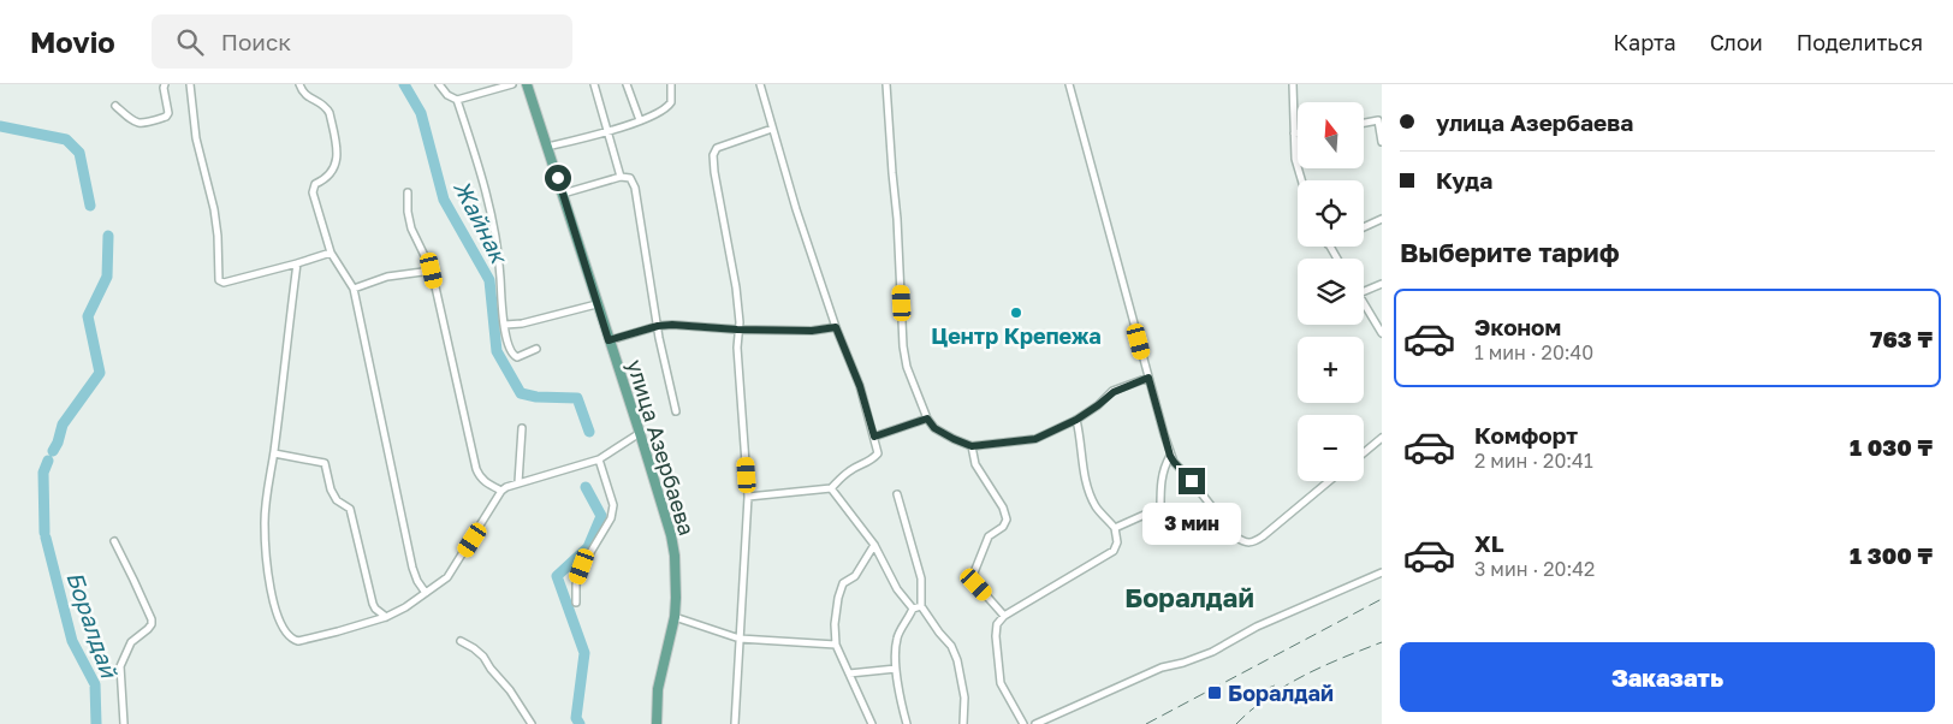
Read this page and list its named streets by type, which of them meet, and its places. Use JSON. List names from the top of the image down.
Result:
{
  "streets": {
    "main road": ["улица Азербаева"]
  },
  "districts": ["Боралдай"],
  "water": ["Жайнак", "Боралдай"],
  "places": {
    "other": ["Центр Крепежа"],
    "transit": ["Боралдай"]
  },
  "north": "top",
  "page": {
    "header": "Movio",
    "search": "Поиск",
    "nav": ["Карта", "Слои", "Поделиться"],
    "banner": ["улица Азербаева", "Куда"],
    "map_buttons": ["+", "−"],
    "heading": "Выберите тариф",
    "list": [
      {
        "name": "Эконом",
        "note": "1 мин · 20:40",
        "value": "763 ₸"
      },
      {
        "name": "Комфорт",
        "note": "2 мин · 20:41",
        "value": "1 030 ₸"
      },
      {
        "name": "XL",
        "note": "3 мин · 20:42",
        "value": "1 300 ₸"
      }
    ],
    "bubble": "3 мин",
    "buttons": "Заказать"
  }
}
